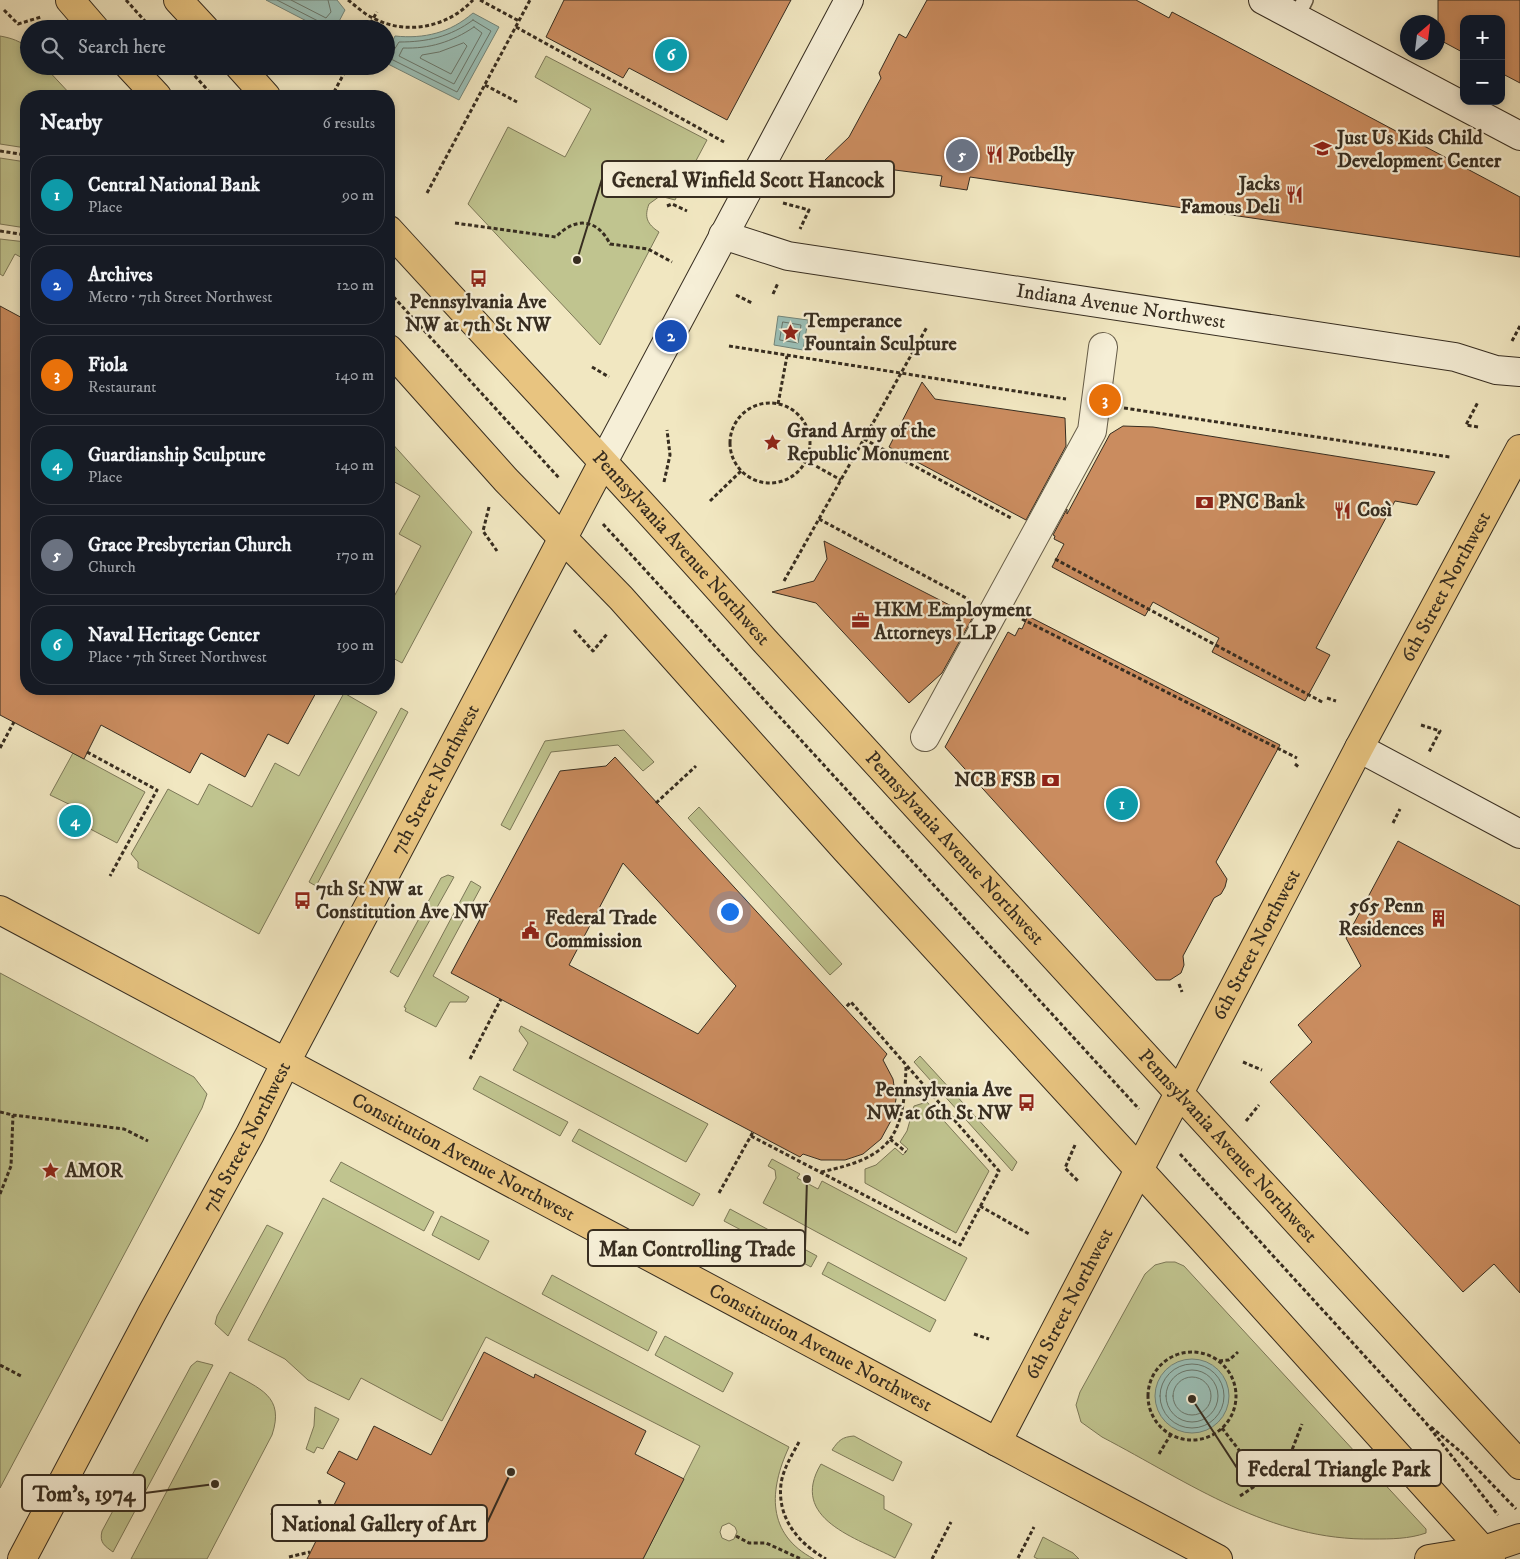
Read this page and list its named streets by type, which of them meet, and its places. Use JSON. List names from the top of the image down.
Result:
{
  "streets": {
    "main road": [
      "Pennsylvania Avenue Northwest",
      "6th Street Northwest",
      "7th Street Northwest",
      "Constitution Avenue Northwest"
    ],
    "street": ["Indiana Avenue Northwest"]
  },
  "crossings": [
    ["Indiana Avenue Northwest", "7th Street Northwest"],
    ["Pennsylvania Avenue Northwest", "6th Street Northwest"],
    ["Pennsylvania Avenue Northwest", "7th Street Northwest"],
    ["6th Street Northwest", "Constitution Avenue Northwest"],
    ["7th Street Northwest", "Constitution Avenue Northwest"]
  ],
  "places": {
    "school or university": ["Just Us Kids Child Development Center"],
    "restaurant": ["Potbelly", "Jacks Famous Deli", "Così"],
    "other": [
      "General Winfield Scott Hancock",
      "Man Controlling Trade",
      "Federal Triangle Park",
      "National Gallery of Art",
      "Tom's, 1974"
    ],
    "bus stop": ["Pennsylvania Ave NW at 7th St NW", "7th St NW at Constitution Ave NW", "Pennsylvania Ave NW at 6th St NW"],
    "place": ["Temperance Fountain Sculpture", "Grand Army of the Republic Monument", "AMOR"],
    "bank": ["PNC Bank", "NCB FSB"],
    "office": ["HKM Employment Attorneys LLP"],
    "building": ["565 Penn Residences"],
    "public building": ["Federal Trade Commission"]
  },
  "north": "top right",
  "page": {
    "map_buttons": ["+", "−"],
    "search": "Search here",
    "pins": [
      "6",
      "5",
      "2",
      "3",
      "1",
      "4"
    ],
    "heading": ["Nearby", "6 results"],
    "list": [
      {
        "mark": "1",
        "name": "Central National Bank",
        "note": "Place",
        "value": "90 m"
      },
      {
        "mark": "2",
        "name": "Archives",
        "note": "Metro · 7th Street Northwest",
        "value": "120 m"
      },
      {
        "mark": "3",
        "name": "Fiola",
        "note": "Restaurant",
        "value": "140 m"
      },
      {
        "mark": "4",
        "name": "Guardianship Sculpture",
        "note": "Place",
        "value": "140 m"
      },
      {
        "mark": "5",
        "name": "Grace Presbyterian Church",
        "note": "Church",
        "value": "170 m"
      },
      {
        "mark": "6",
        "name": "Naval Heritage Center",
        "note": "Place · 7th Street Northwest",
        "value": "190 m"
      }
    ]
  }
}
